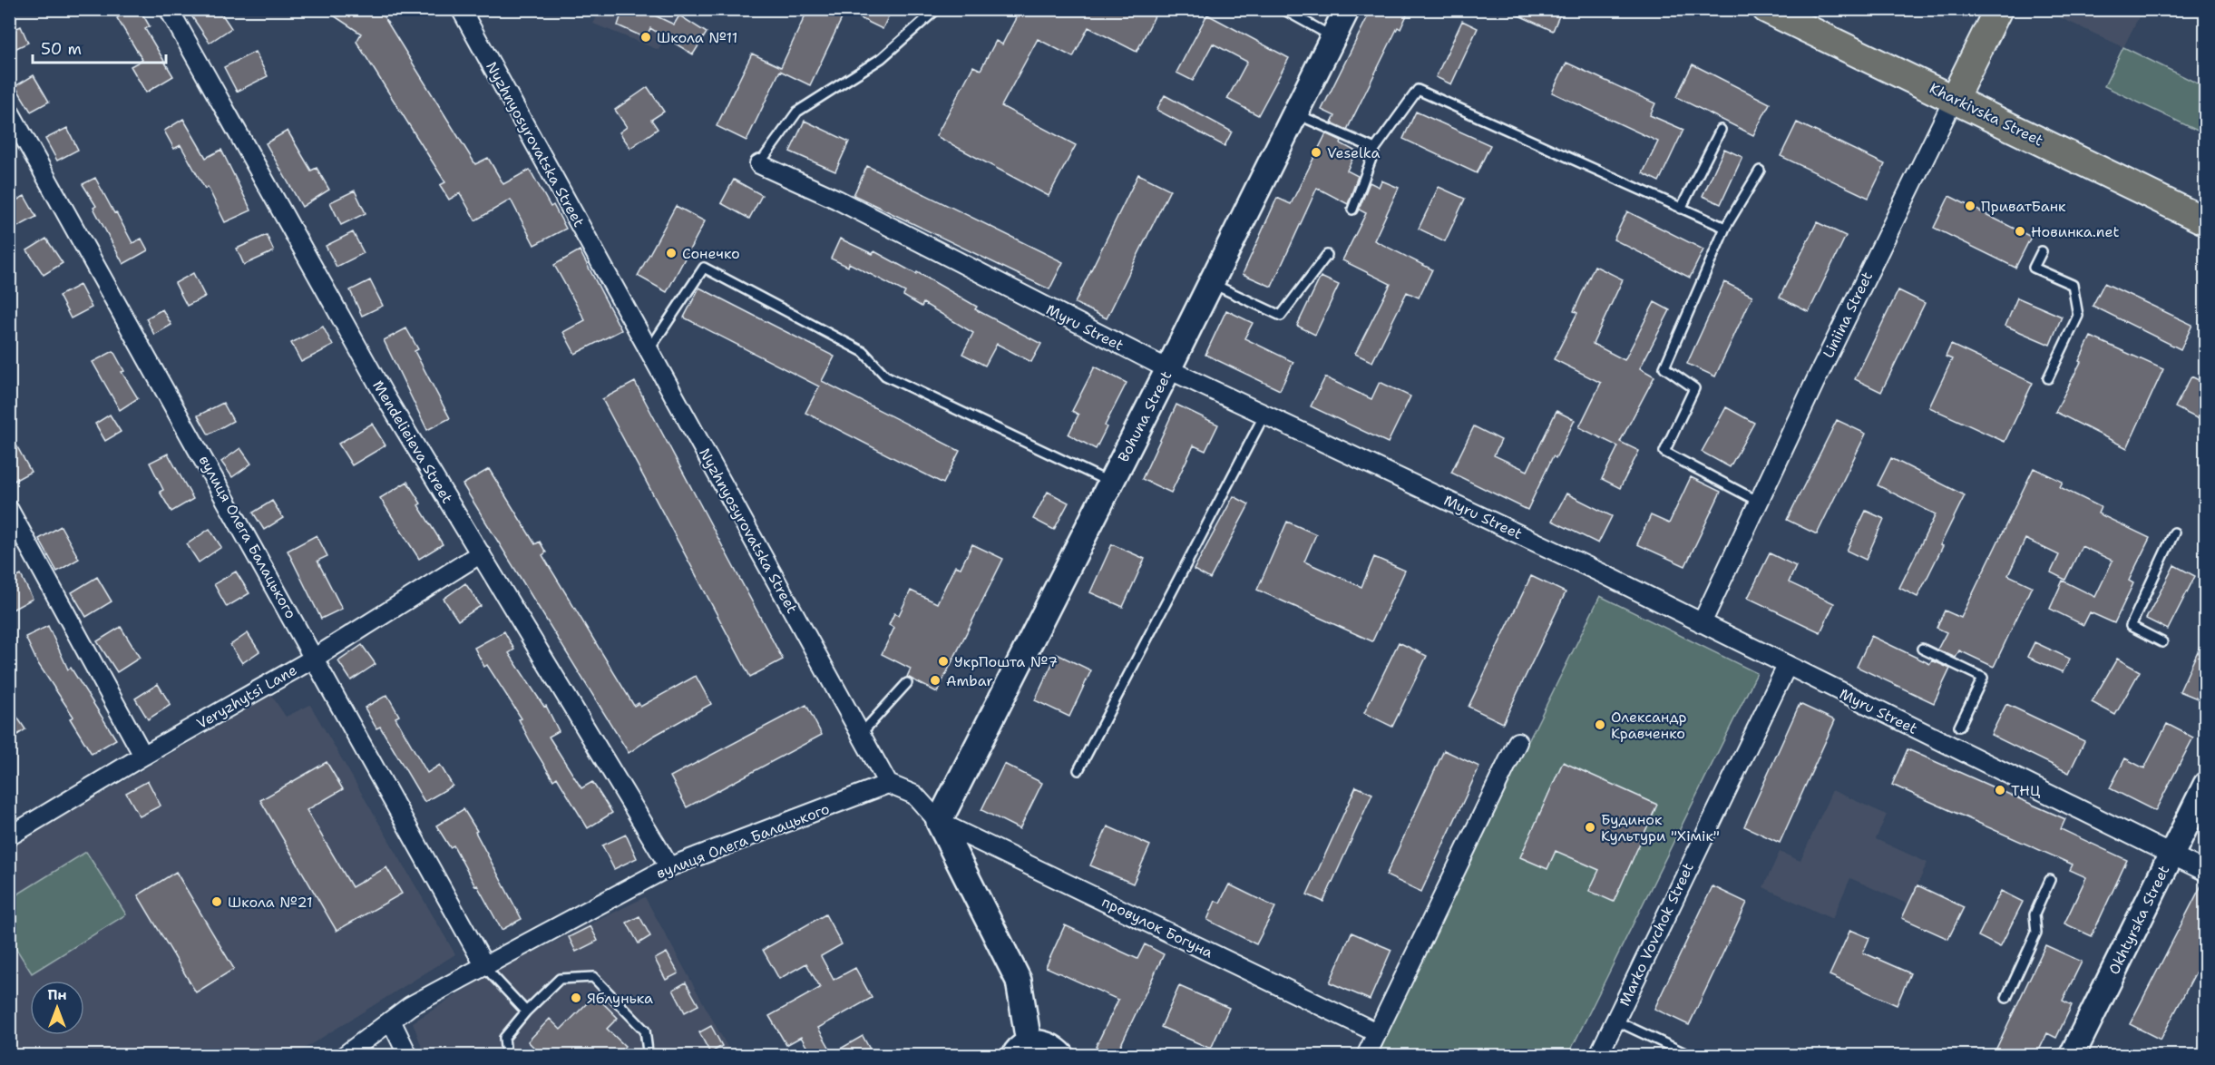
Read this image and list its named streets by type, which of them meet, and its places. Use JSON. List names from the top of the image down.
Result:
{
  "streets": {
    "main road": [
      "Kharkivska Street",
      "Liniina Street",
      "Bohuna Street",
      "Okhtyrska Street"
    ],
    "street": [
      "Nyzhnyosyrovatska Street",
      "Myru Street",
      "Mendelieieva Street",
      "вулиця Олега Балацького",
      "Veryzhytsi Lane",
      "провулок Богуна",
      "Marko Vovchok Street"
    ]
  },
  "crossings": [
    ["Kharkivska Street", "Liniina Street"],
    ["Nyzhnyosyrovatska Street", "вулиця Олега Балацького"],
    ["Liniina Street", "Myru Street"],
    ["Myru Street", "Bohuna Street"],
    ["Myru Street", "Okhtyrska Street"],
    ["Myru Street", "Marko Vovchok Street"],
    ["Bohuna Street", "провулок Богуна"],
    ["Mendelieieva Street", "вулиця Олега Балацького"],
    ["Mendelieieva Street", "Veryzhytsi Lane"],
    ["вулиця Олега Балацького", "Veryzhytsi Lane"]
  ],
  "places": [
    "Школа №11",
    "Veselka",
    "ПриватБанк",
    "Новинка.net",
    "Сонечко",
    "УкрПошта №7",
    "Ambar",
    "Олександр Кравченко",
    "ТНЦ",
    "Будинок Культури \"Хімік\"",
    "Школа №21",
    "Яблунька"
  ],
  "scale_bar": "50 m",
  "north": "top"
}
